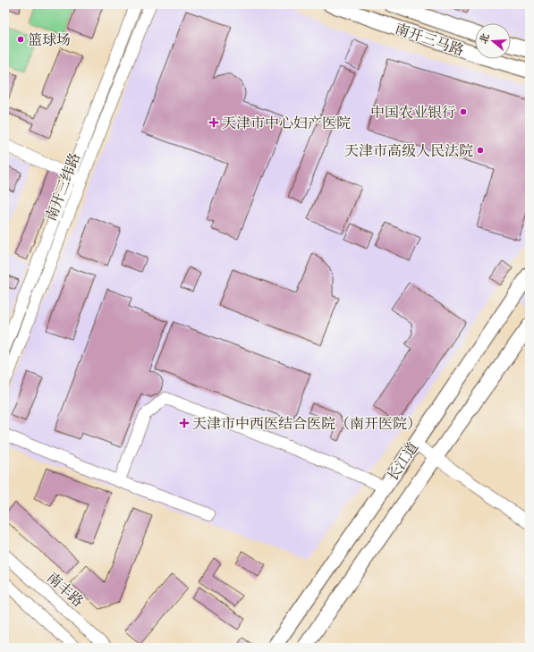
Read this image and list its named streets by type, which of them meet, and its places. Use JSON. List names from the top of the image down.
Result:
{
  "streets": {
    "main road": ["南开三马路", "长江道"],
    "street": ["南开三纬路", "南丰路"]
  },
  "places": {
    "other": ["篮球场", "中国农业银行", "天津市高级人民法院"],
    "health": ["天津市中心妇产医院", "天津市中西医结合医院（南开医院）"]
  },
  "north": "left"
}
